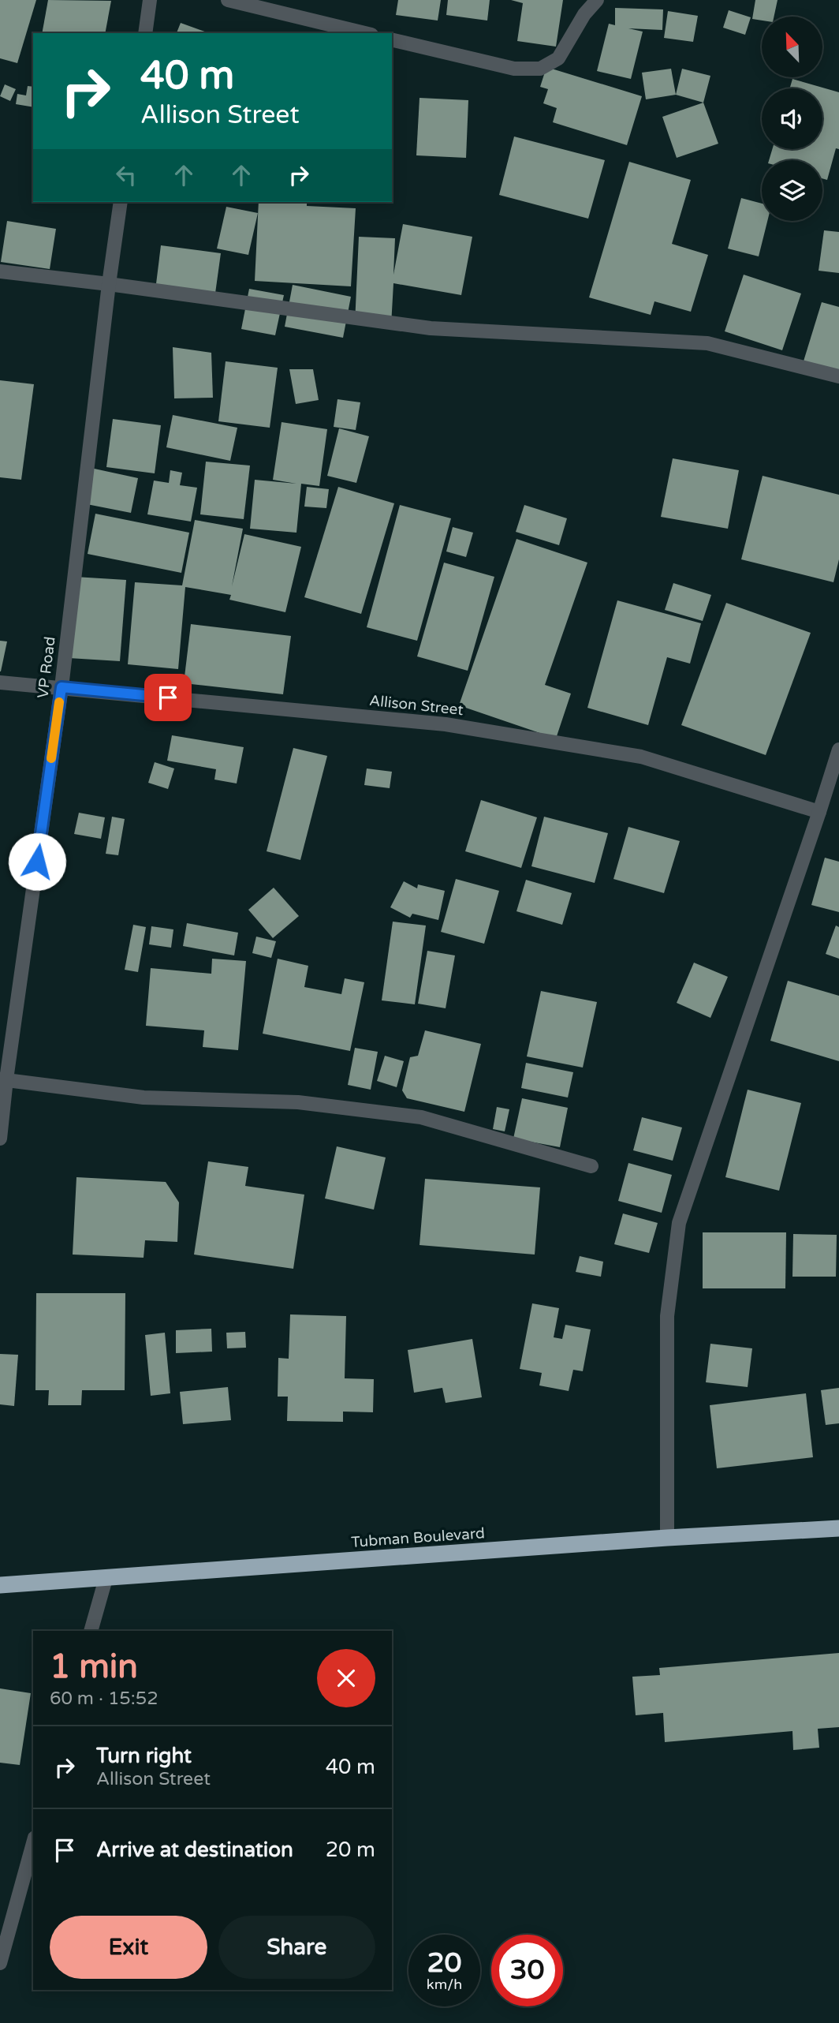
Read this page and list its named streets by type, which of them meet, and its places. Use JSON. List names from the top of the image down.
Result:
{
  "streets": {
    "highway": ["Tubman Boulevard"],
    "street": ["VP Road", "Allison Street"]
  },
  "crossings": [
    ["VP Road", "Allison Street"]
  ],
  "north": "top left",
  "page": {
    "turn": ["40 m", "Allison Street"],
    "heading": ["1 min", "60 m · 15:52"],
    "list": [
      {
        "name": "Turn right",
        "note": "Allison Street",
        "value": "40 m"
      },
      {
        "name": "Arrive at destination",
        "value": "20 m"
      }
    ],
    "buttons": ["Exit", "Share"],
    "speed": "20 km/h",
    "limit": "30"
  }
}
